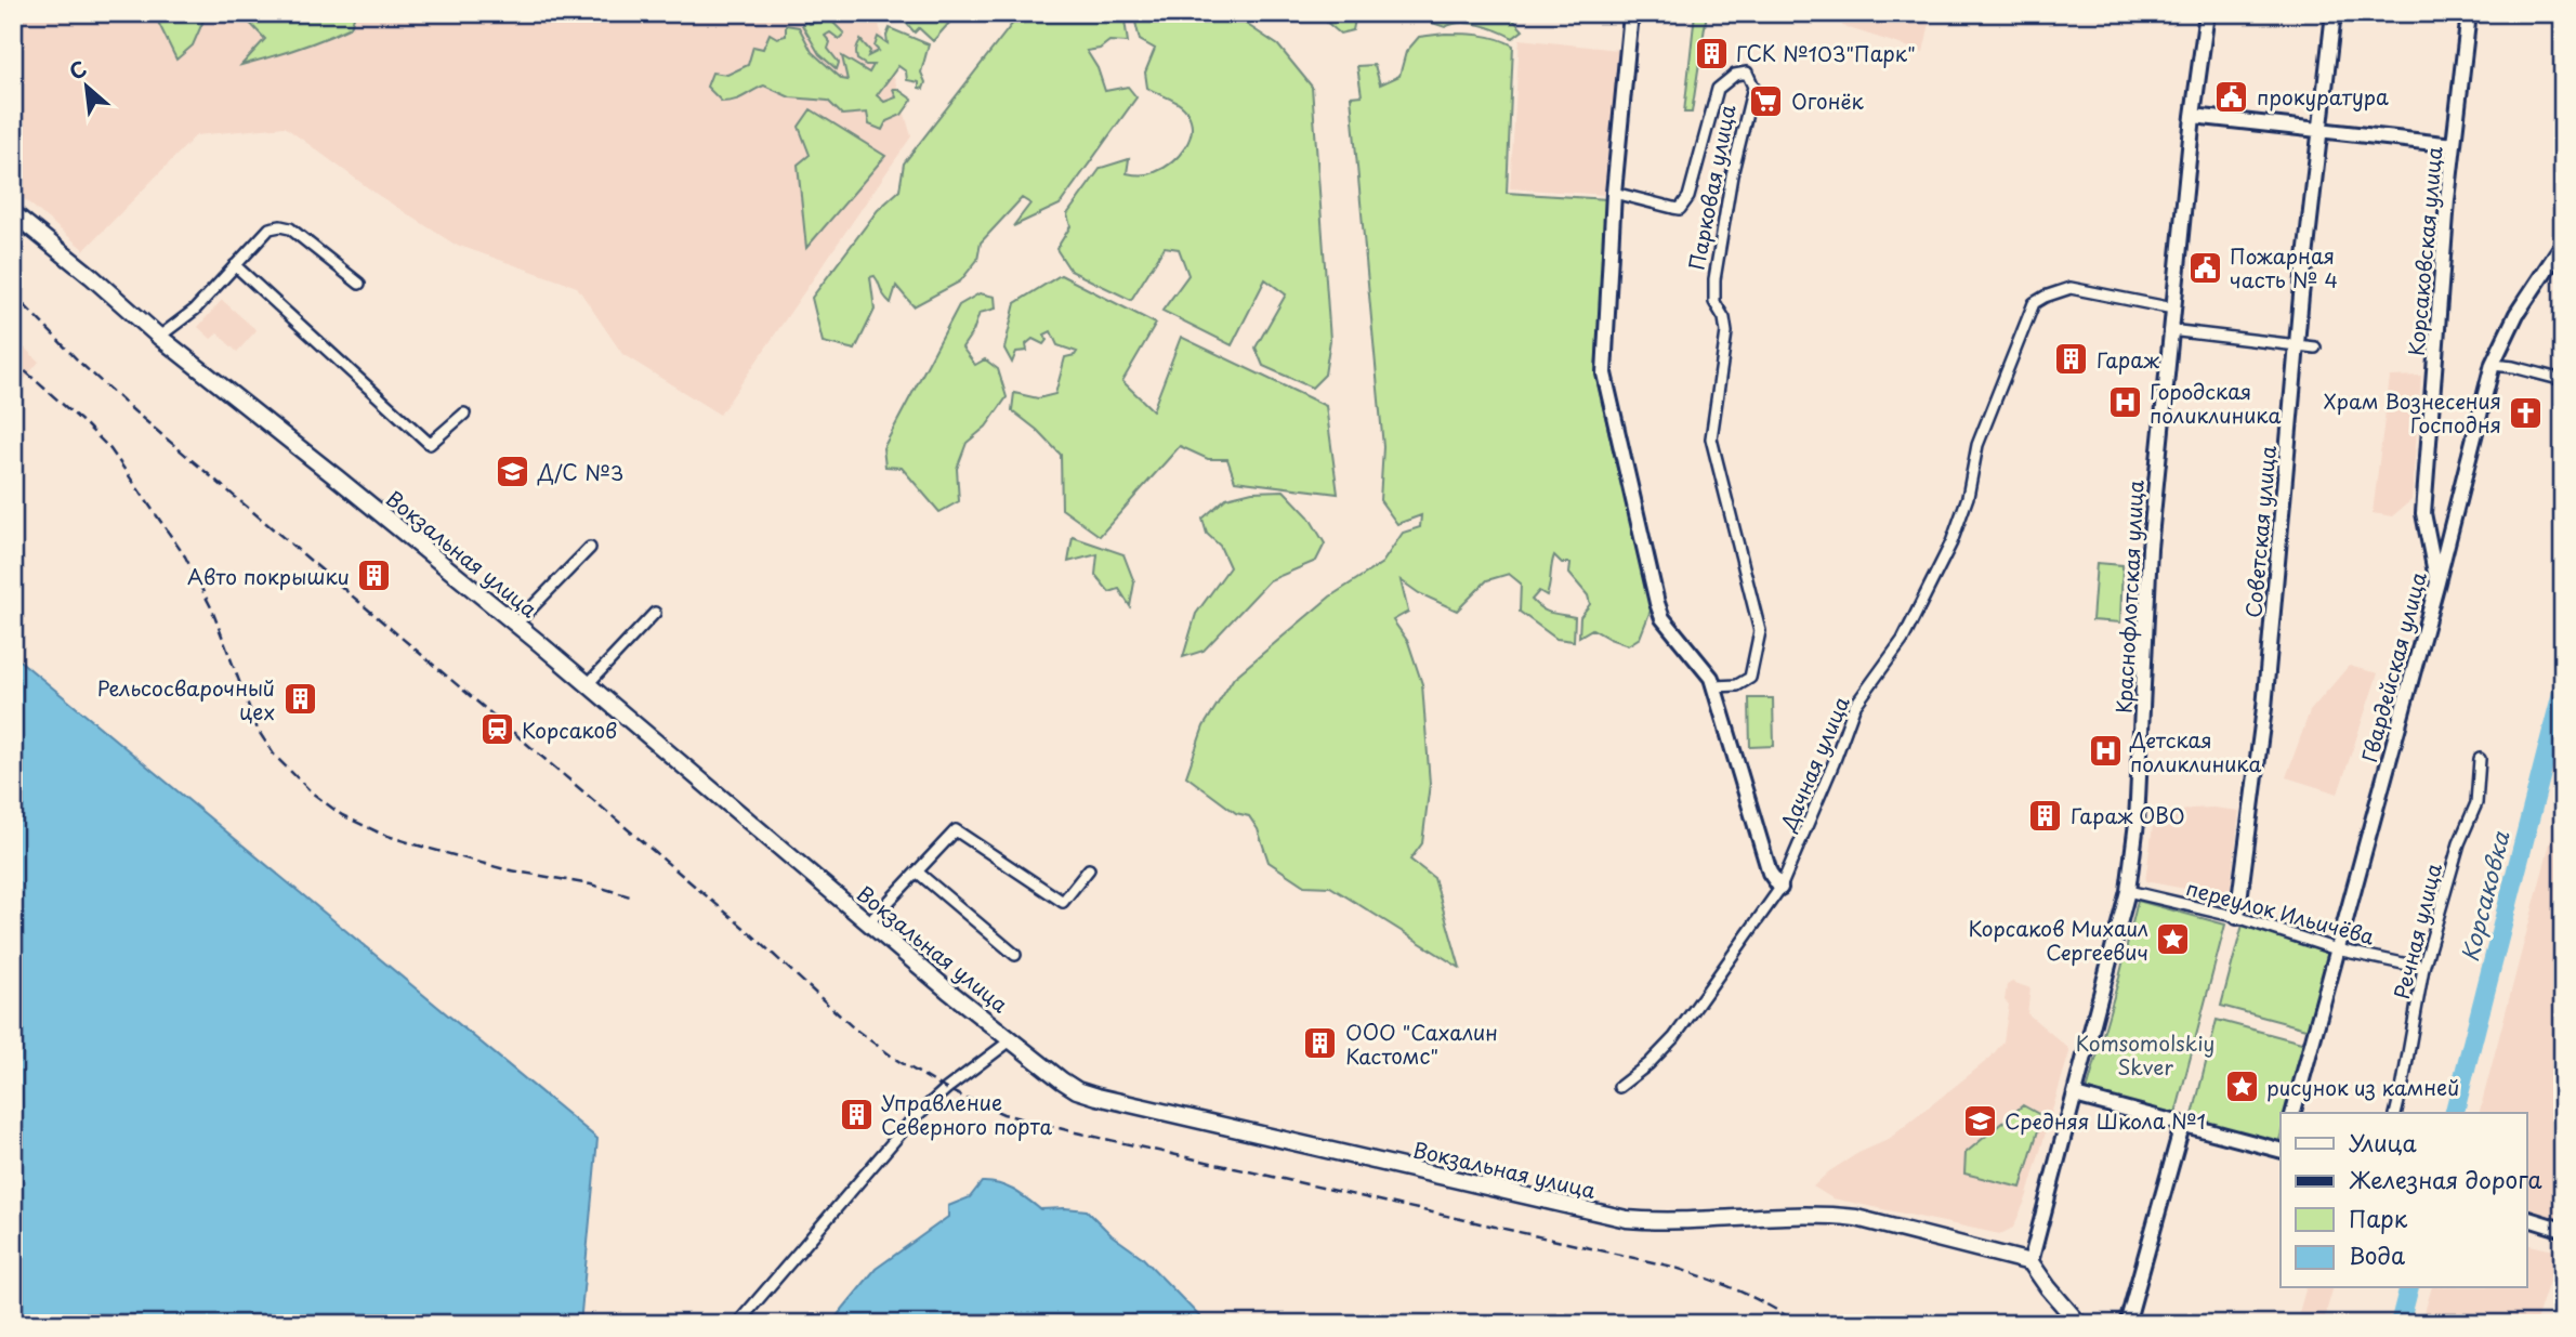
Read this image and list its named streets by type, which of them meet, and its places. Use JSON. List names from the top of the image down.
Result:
{
  "streets": {
    "main road": [
      "Корсаковская улица",
      "Советская улица",
      "Вокзальная улица",
      "Краснофлотская улица",
      "Гвардейская улица"
    ],
    "street": [
      "Парковая улица",
      "Дачная улица",
      "переулок Ильичёва",
      "Речная улица"
    ]
  },
  "crossings": [
    ["Корсаковская улица", "Гвардейская улица"],
    ["Советская улица", "переулок Ильичёва"],
    ["Вокзальная улица", "Краснофлотская улица"],
    ["Краснофлотская улица", "Дачная улица"],
    ["Краснофлотская улица", "переулок Ильичёва"],
    ["Гвардейская улица", "переулок Ильичёва"],
    ["переулок Ильичёва", "Речная улица"]
  ],
  "water": ["Корсаковка"],
  "parks": ["Komsomolskiy Skver"],
  "places": {
    "building": [
      "ГСК №103\"Парк\"",
      "Гараж",
      "Авто покрышки",
      "Рельсосварочный цех",
      "Гараж ОВО",
      "ООО \"Сахалин Кастомс\"",
      "Управление Северного порта"
    ],
    "public building": ["прокуратура", "Пожарная часть № 4"],
    "supermarket": ["Огонёк"],
    "hospital": ["Городская поликлиника", "Детская поликлиника"],
    "church": ["Храм Вознесения Господня"],
    "school or university": ["Д/С №3", "Средняя Школа №1"],
    "station": ["Корсаков"],
    "place": ["Корсаков Михаил Сергеевич", "рисунок из камней"]
  },
  "legend": [
    "Улица",
    "Железная дорога",
    "Парк",
    "Вода"
  ],
  "north": "top left"
}
